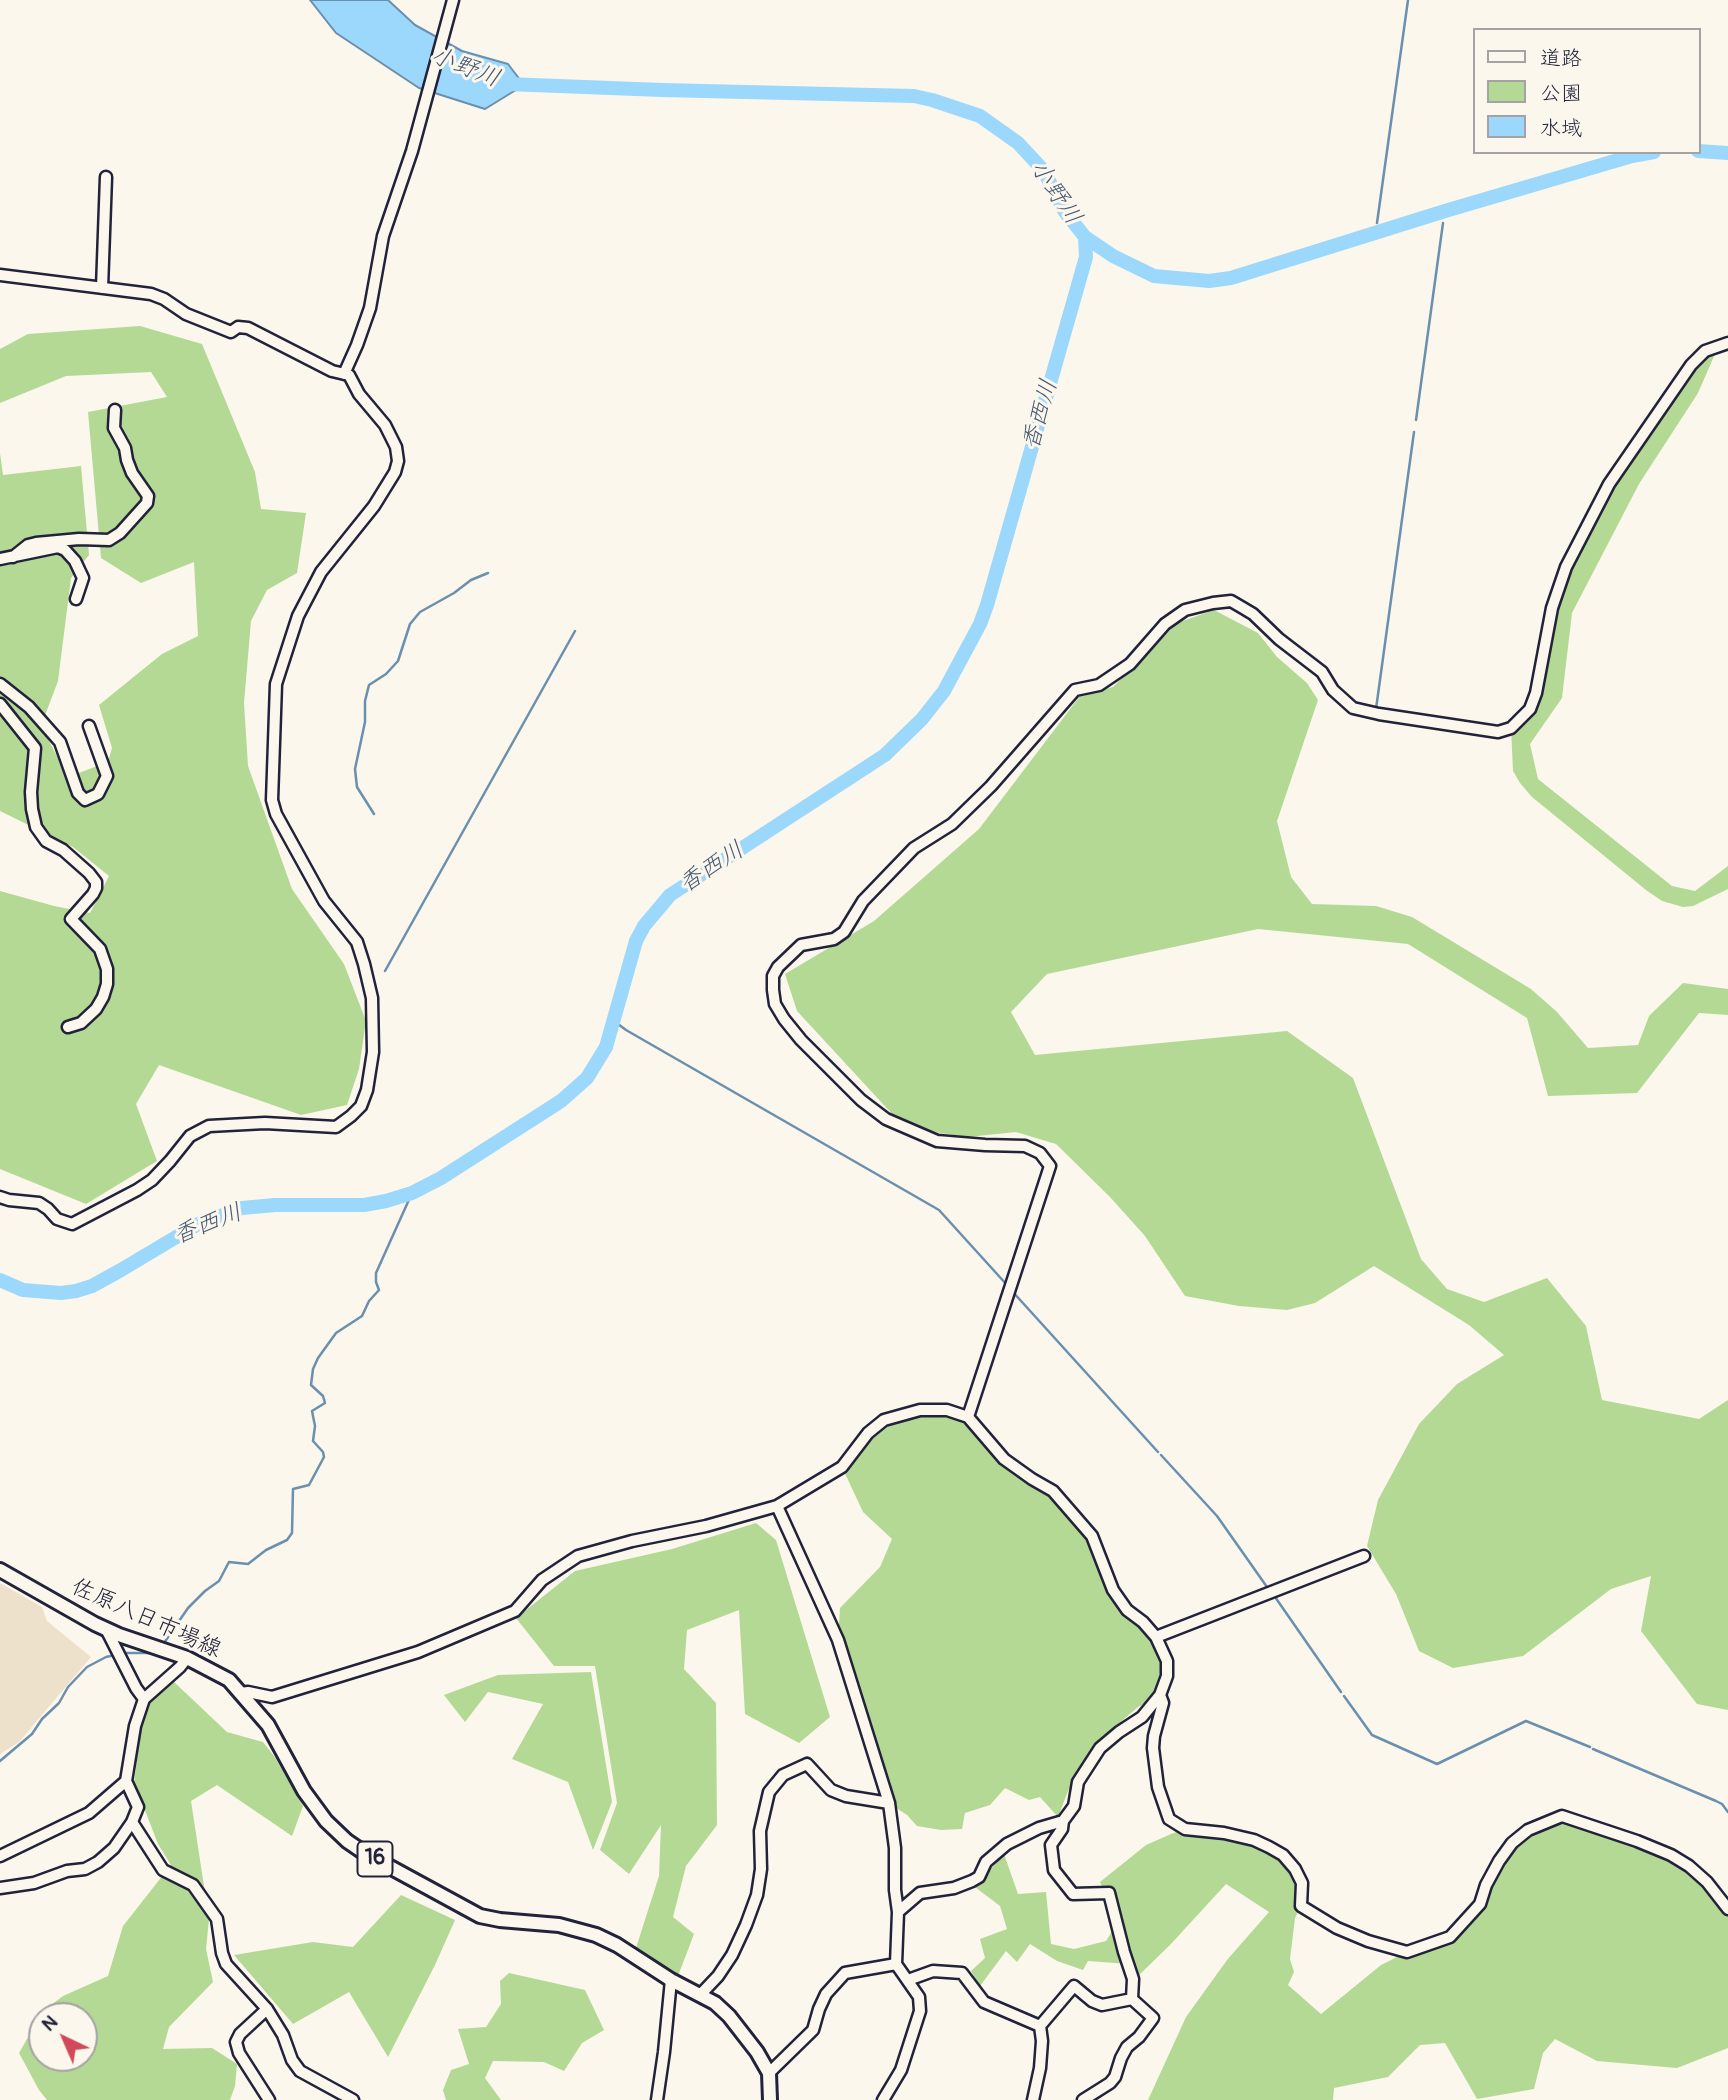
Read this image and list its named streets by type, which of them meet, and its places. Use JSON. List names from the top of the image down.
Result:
{
  "streets": {
    "main road": ["佐原八日市場線", "16"]
  },
  "water": ["小野川", "香西川"],
  "legend": ["道路", "公園", "水域"],
  "north": "top left"
}
